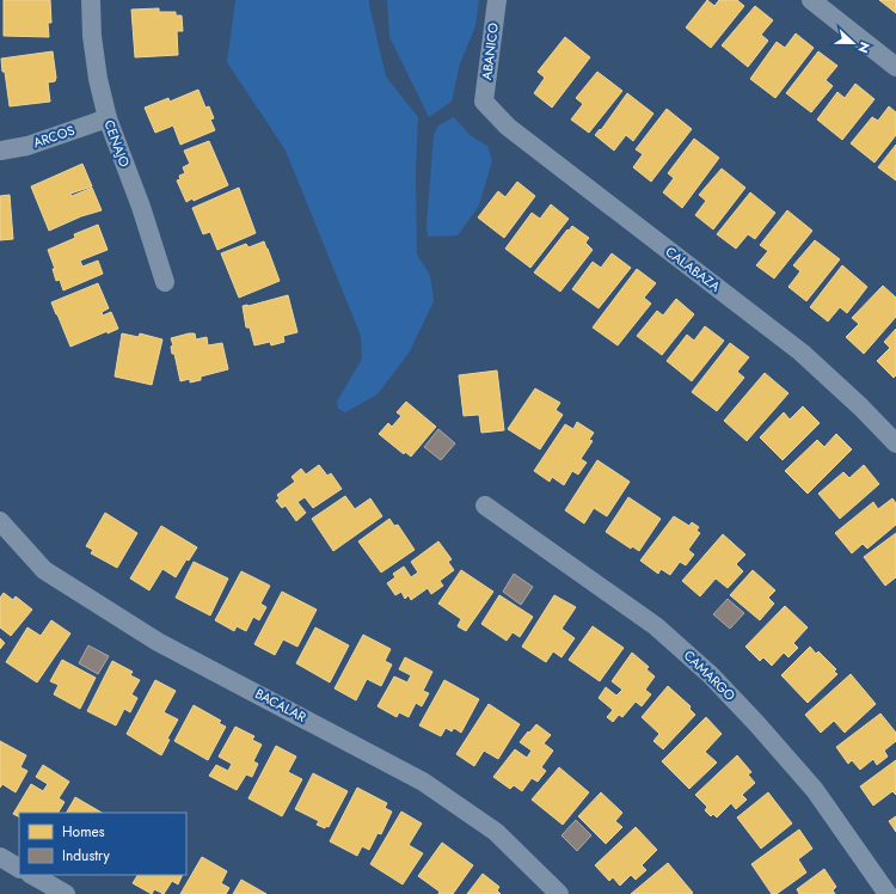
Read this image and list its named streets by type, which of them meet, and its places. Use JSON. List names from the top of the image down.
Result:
{
  "streets": {
    "street": [
      "ABANICO",
      "ARCOS",
      "CENAJO",
      "CALABAZA",
      "CAMARGO",
      "BACALAR"
    ]
  },
  "crossings": [
    ["ABANICO", "CALABAZA"],
    ["ARCOS", "CENAJO"]
  ],
  "legend": ["Homes", "Industry"],
  "north": "right"
}
